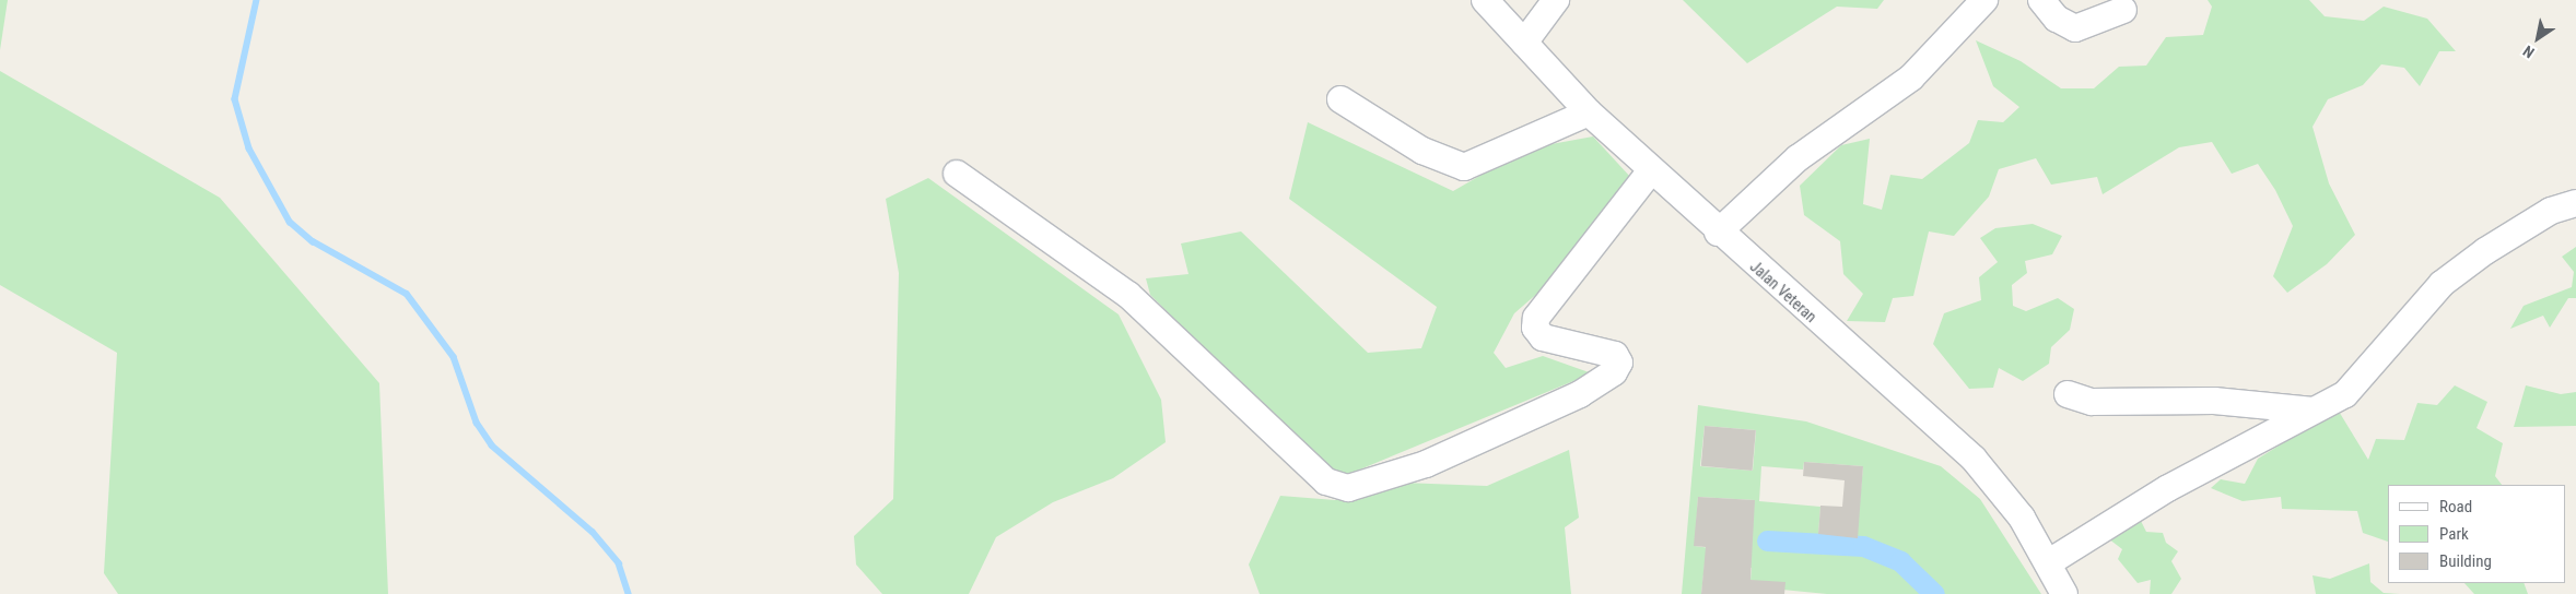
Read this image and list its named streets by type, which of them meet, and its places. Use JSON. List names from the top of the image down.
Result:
{
  "streets": {
    "street": ["Jalan Veteran"]
  },
  "legend": ["Road", "Park", "Building"],
  "north": "bottom left"
}
